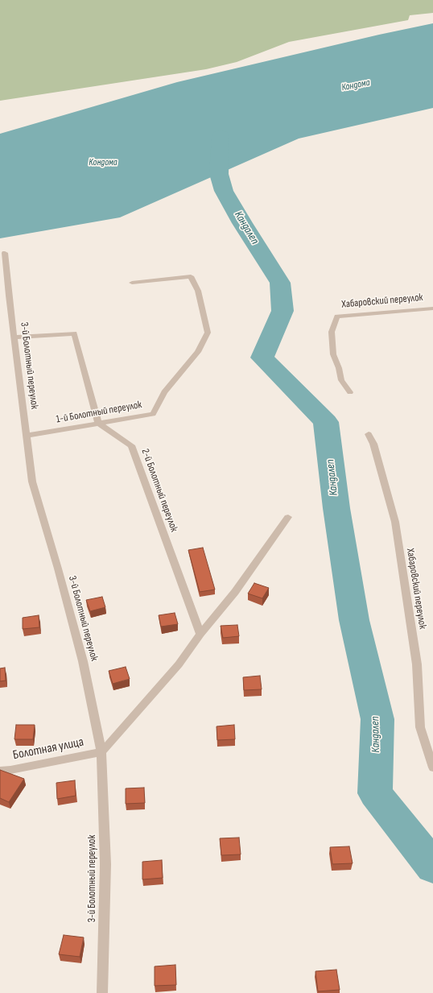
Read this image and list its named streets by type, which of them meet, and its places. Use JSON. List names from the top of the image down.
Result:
{
  "streets": {
    "street": [
      "Хабаровский переулок",
      "3-й Болотный переулок",
      "1-й Болотный переулок",
      "2-й Болотный переулок",
      "Болотная улица"
    ]
  },
  "crossings": [
    ["3-й Болотный переулок", "1-й Болотный переулок"],
    ["3-й Болотный переулок", "Болотная улица"],
    ["1-й Болотный переулок", "2-й Болотный переулок"]
  ],
  "water": ["Кондома", "Кандалеп"]
}
